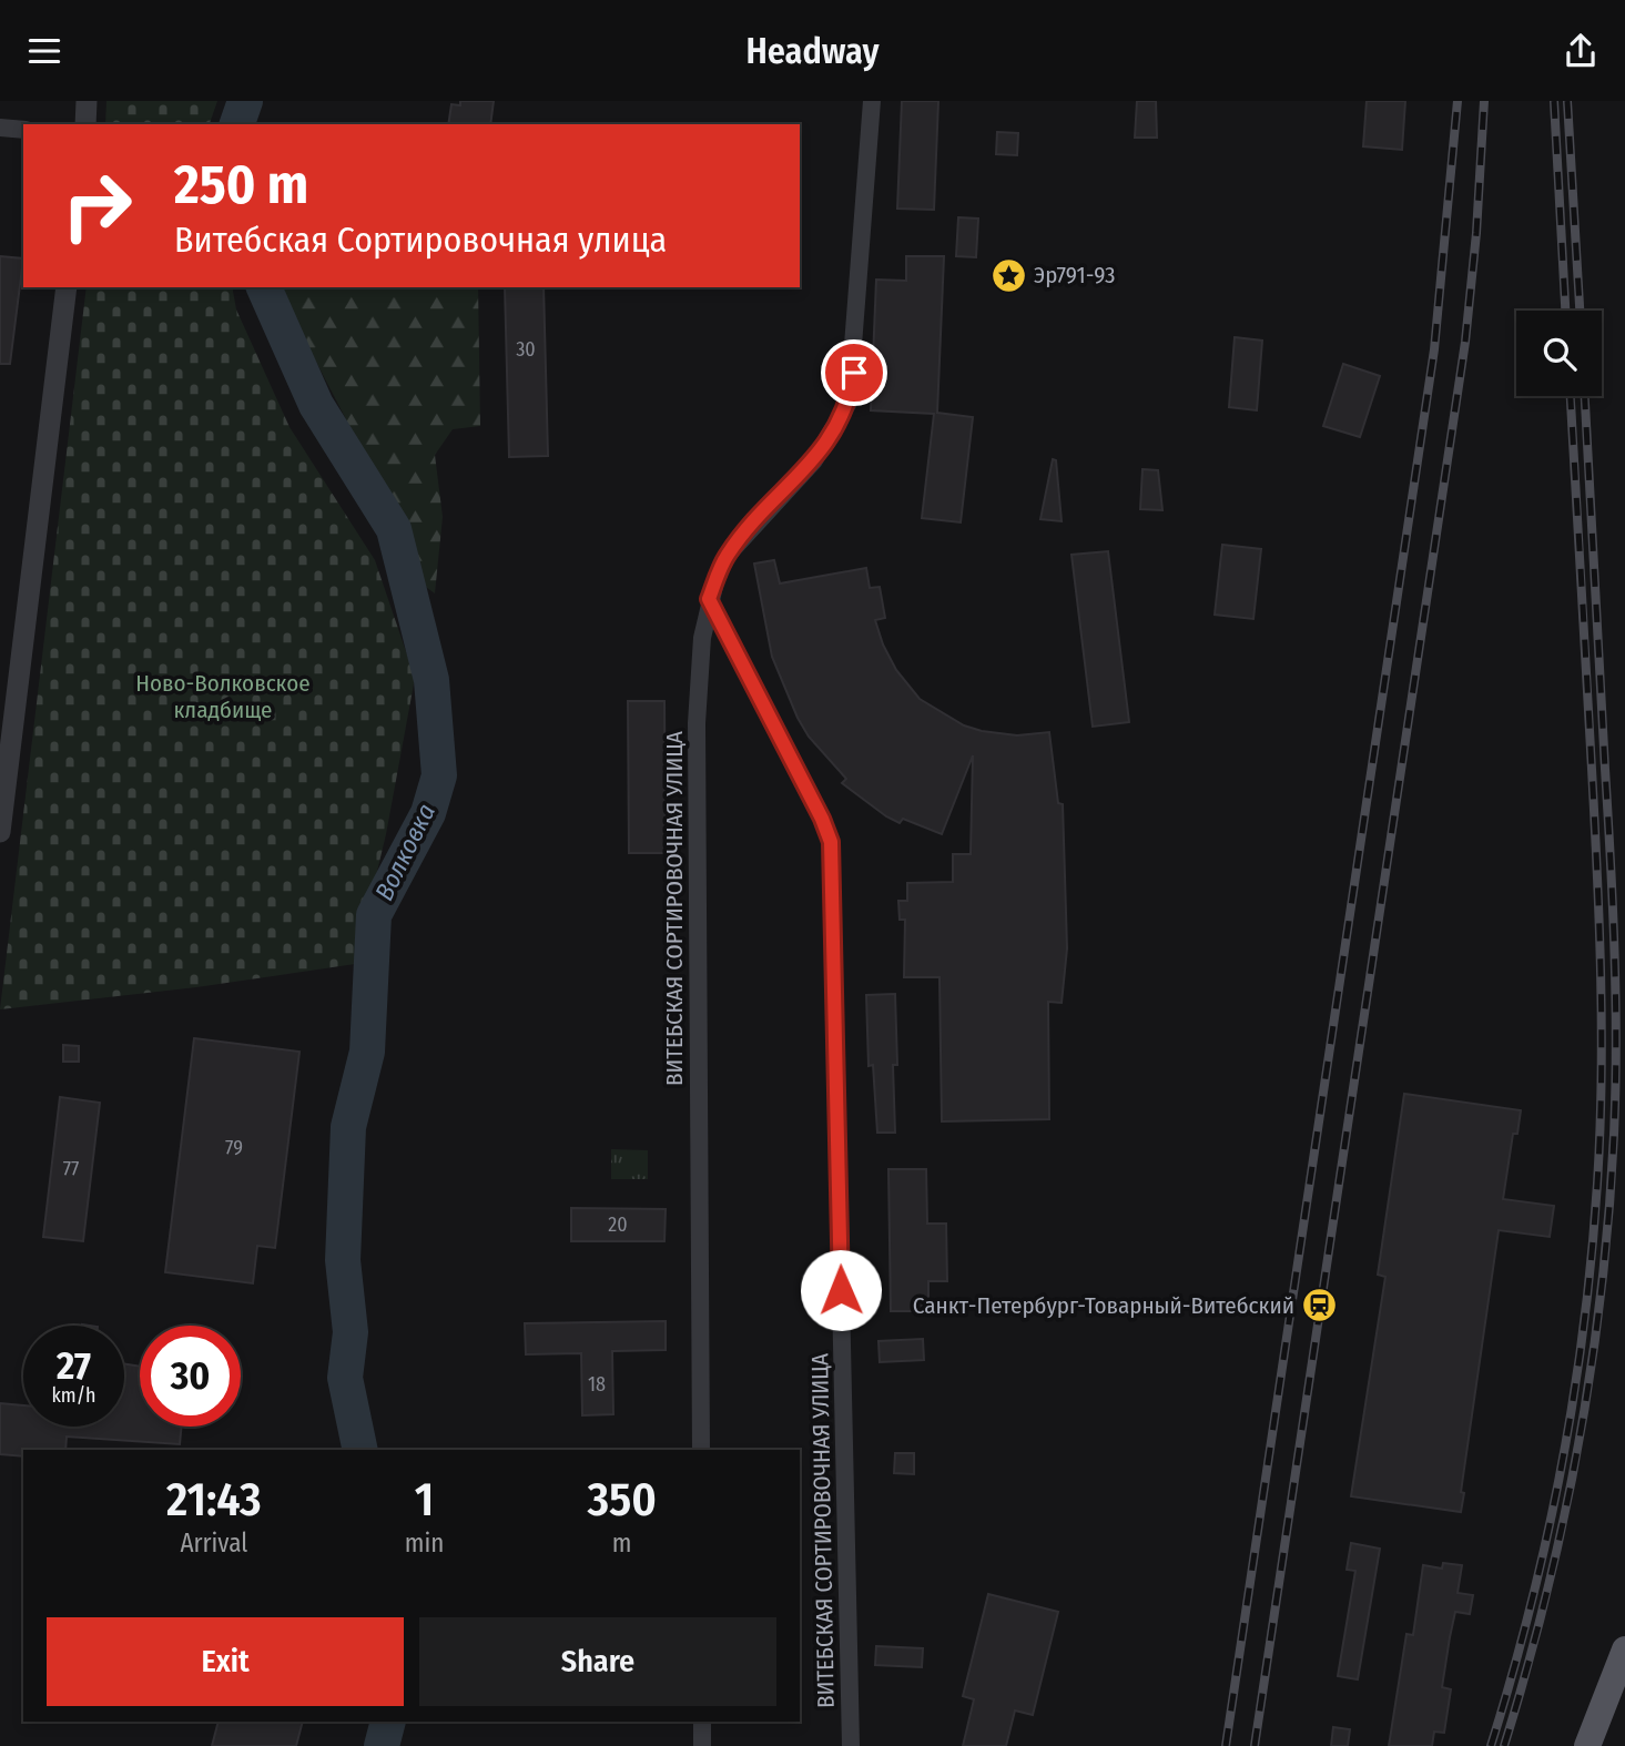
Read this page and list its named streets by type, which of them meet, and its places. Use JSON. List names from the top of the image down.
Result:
{
  "streets": {
    "street": ["ВИТЕБСКАЯ СОРТИРОВОЧНАЯ УЛИЦА"]
  },
  "water": ["Волковка"],
  "parks": ["Ново-Волковское кладбище"],
  "places": {
    "place": ["Эр791-93"],
    "station": ["Санкт-Петербург-Товарный-Витебский"]
  },
  "house_numbers": [
    "30",
    "79",
    "77",
    "20",
    "18"
  ],
  "page": {
    "header": "Headway",
    "turn": ["250 m", "Витебская Сортировочная улица"],
    "speed": "27 km/h",
    "limit": "30",
    "eta": [
      "21:43",
      "Arrival",
      "1",
      "min",
      "350",
      "m"
    ],
    "buttons": ["Exit", "Share"]
  }
}
